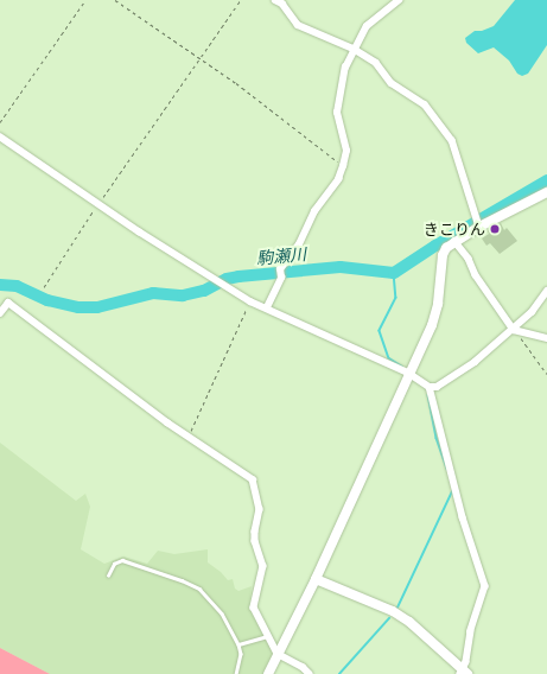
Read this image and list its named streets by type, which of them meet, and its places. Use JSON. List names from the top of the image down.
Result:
{
  "water": ["駒瀬川"],
  "places": ["きこりん"]
}
